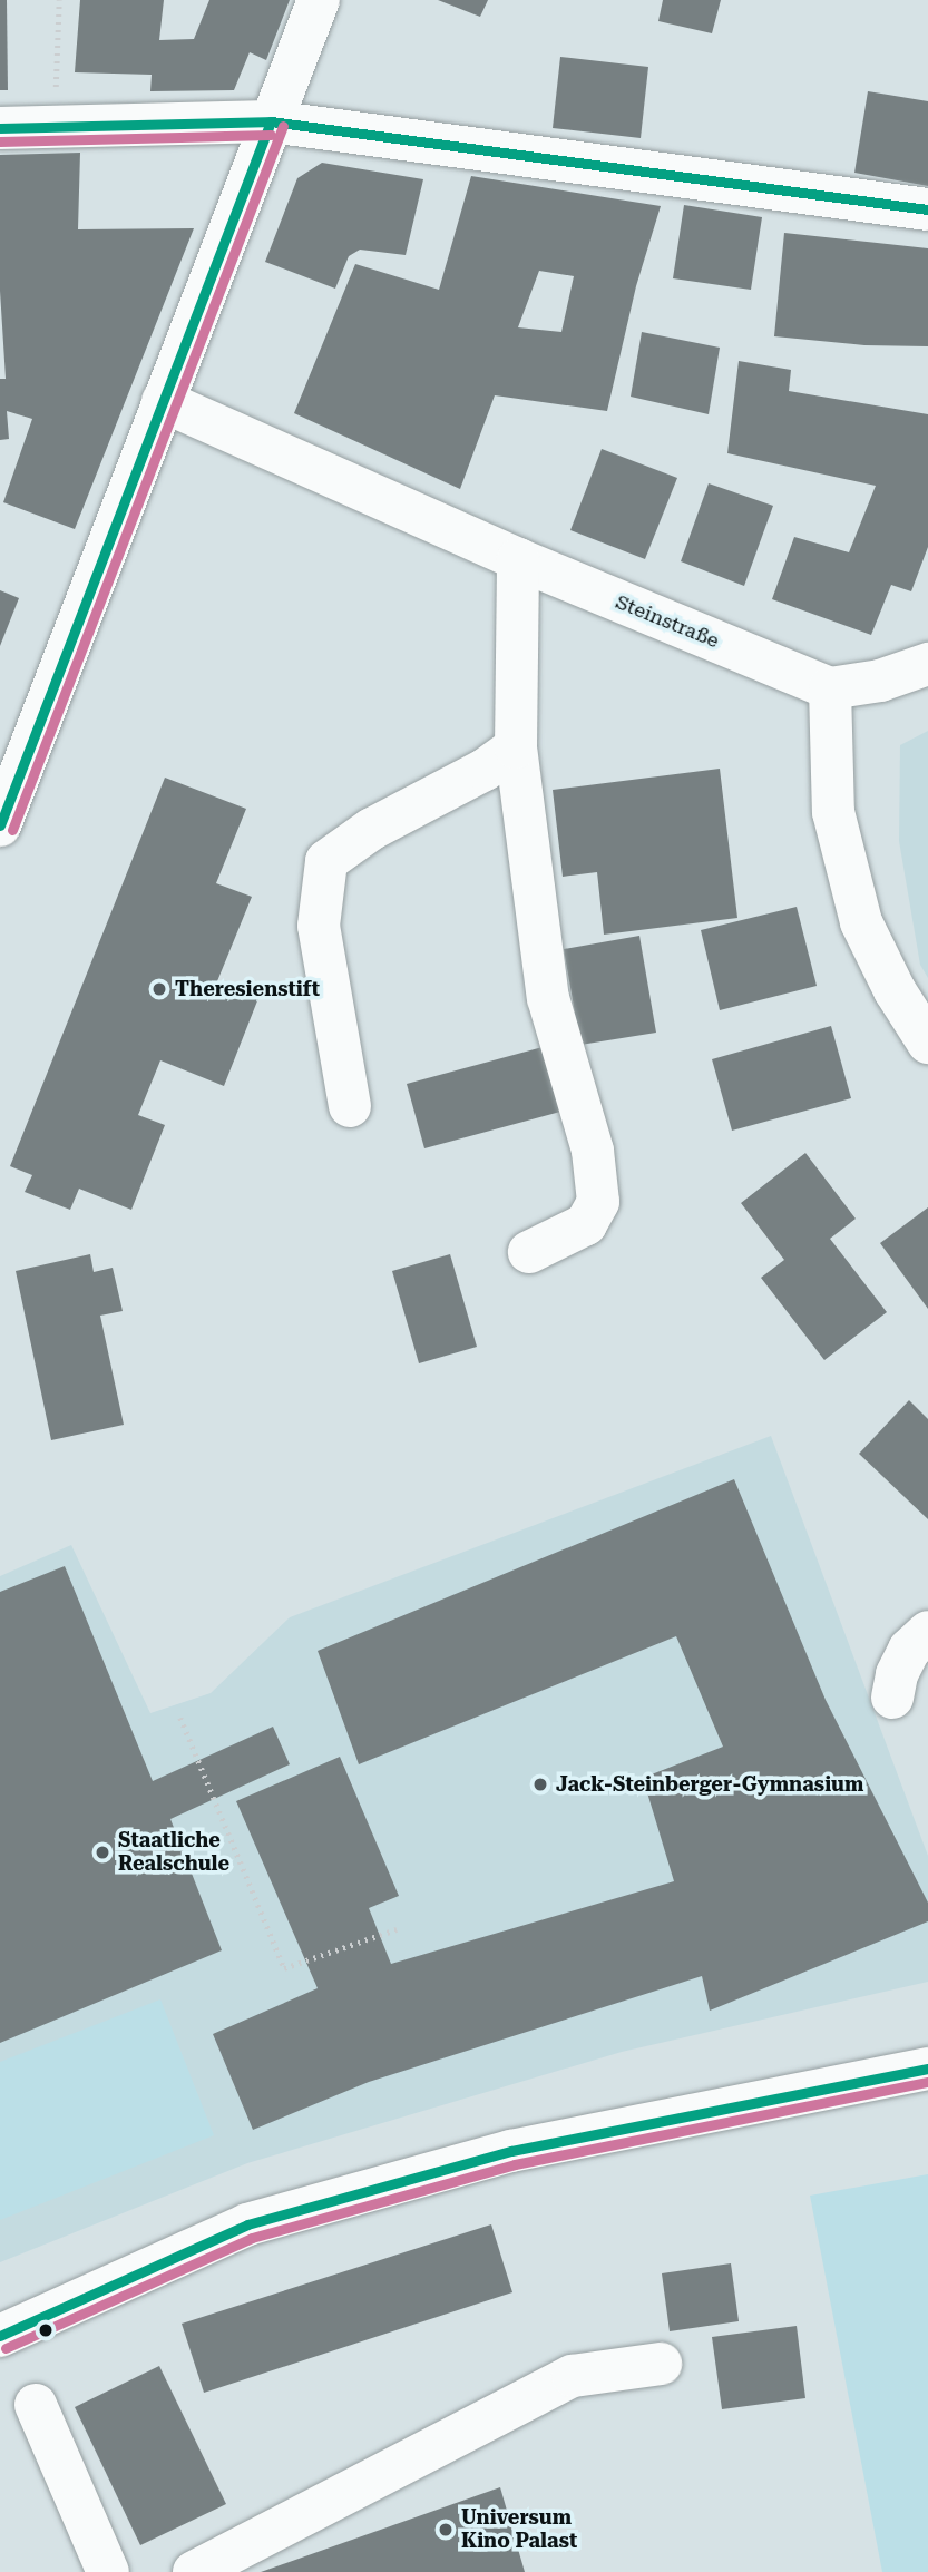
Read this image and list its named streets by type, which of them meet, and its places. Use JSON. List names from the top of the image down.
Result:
{
  "streets": {
    "street": ["Steinstraße"]
  },
  "places": [
    "Theresienstift",
    "Jack-Steinberger-Gymnasium",
    "Staatliche Realschule",
    "Universum Kino Palast"
  ]
}
